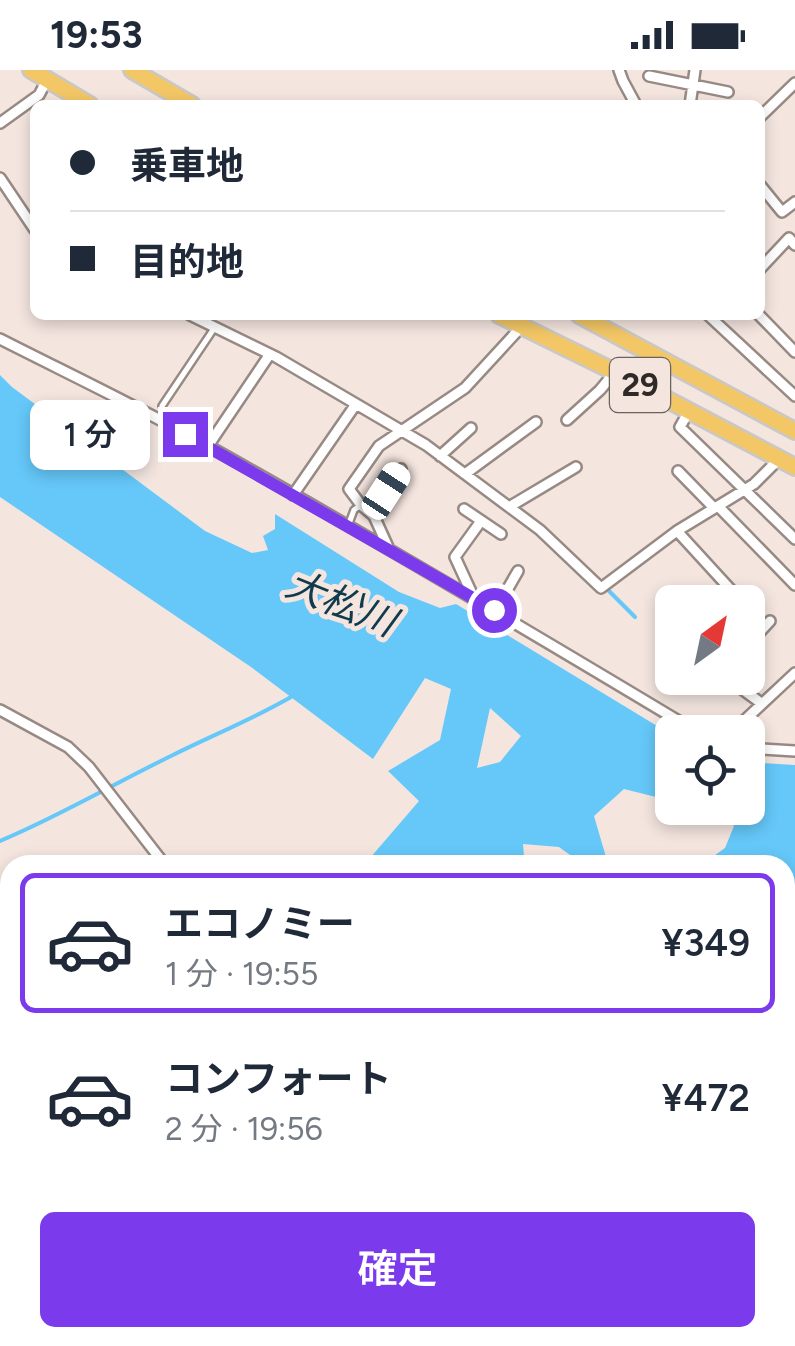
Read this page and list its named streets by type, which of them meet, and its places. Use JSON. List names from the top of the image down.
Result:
{
  "streets": {
    "main road": ["29"]
  },
  "water": ["大松川"],
  "north": "top right",
  "page": {
    "status": "19:53",
    "banner": ["乗車地", "目的地"],
    "bubble": "1 分",
    "list": [
      {
        "name": "エコノミー",
        "note": "1 分 · 19:55",
        "value": "¥349"
      },
      {
        "name": "コンフォート",
        "note": "2 分 · 19:56",
        "value": "¥472"
      }
    ],
    "buttons": "確定"
  }
}
